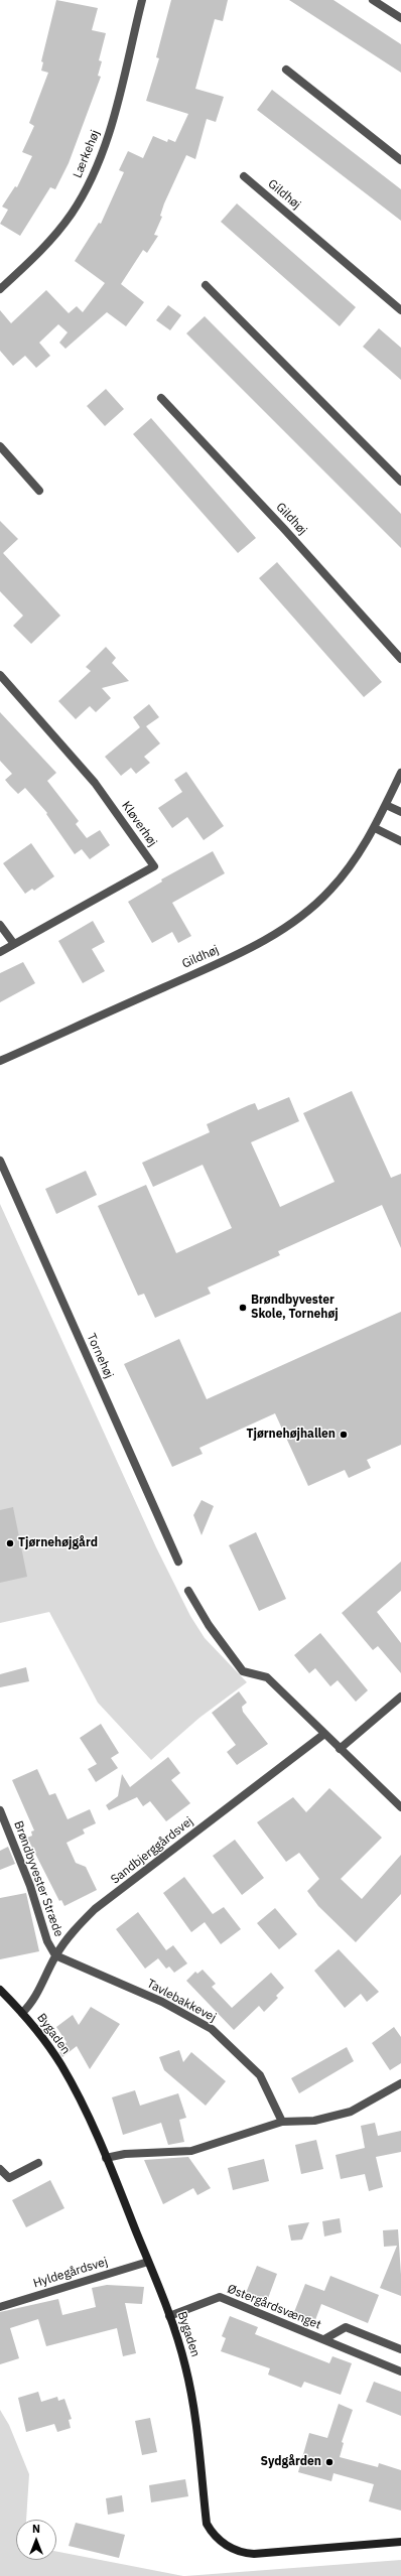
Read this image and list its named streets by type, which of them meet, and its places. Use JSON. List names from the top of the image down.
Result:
{
  "streets": {
    "street": [
      "Lærkehøj",
      "Gildhøj",
      "Kløverhøj",
      "Tornehøj",
      "Sandbjerggårdsvej",
      "Brøndbyvester Stræde",
      "Tavlebakkevej",
      "Bygaden",
      "Hyldegårdsvej",
      "Østergårdsvænget"
    ]
  },
  "crossings": [
    ["Sandbjerggårdsvej", "Brøndbyvester Stræde"],
    ["Sandbjerggårdsvej", "Tavlebakkevej"],
    ["Sandbjerggårdsvej", "Bygaden"],
    ["Brøndbyvester Stræde", "Tavlebakkevej"],
    ["Bygaden", "Hyldegårdsvej"],
    ["Bygaden", "Østergårdsvænget"]
  ],
  "places": [
    "Brøndbyvester Skole, Tornehøj",
    "Tjørnehøjhallen",
    "Tjørnehøjgård",
    "Sydgården"
  ],
  "north": "top"
}
